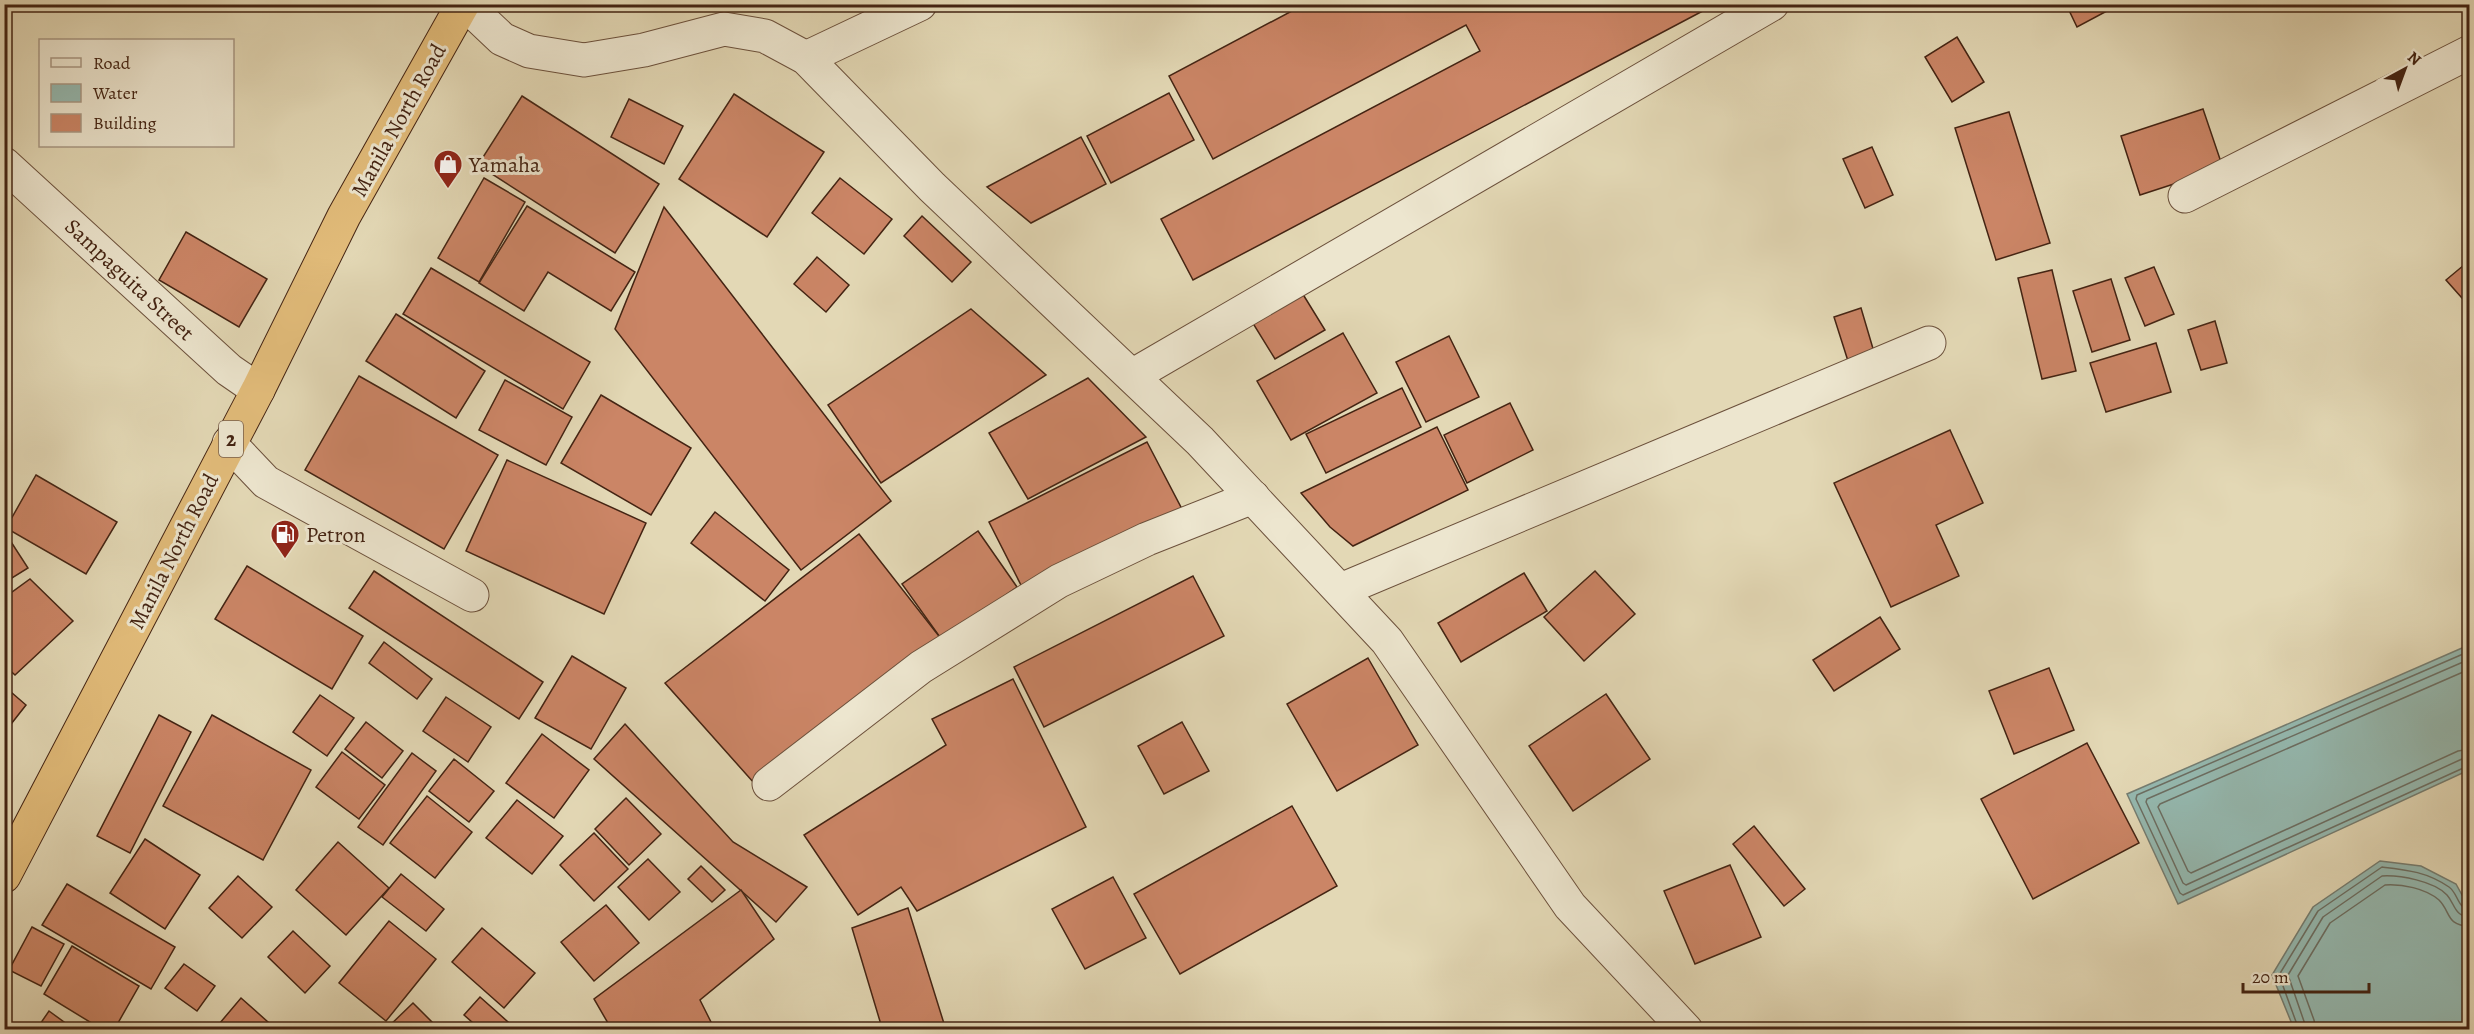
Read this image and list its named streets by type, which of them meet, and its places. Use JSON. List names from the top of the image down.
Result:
{
  "streets": {
    "highway": ["Manila North Road", "2"],
    "street": ["Sampaguita Street"]
  },
  "crossings": [
    ["Manila North Road", "Sampaguita Street"]
  ],
  "places": {
    "shop": ["Yamaha"],
    "fuel station": ["Petron"]
  },
  "legend": ["Road", "Water", "Building"],
  "scale_bar": "20 m",
  "north": "top right"
}
